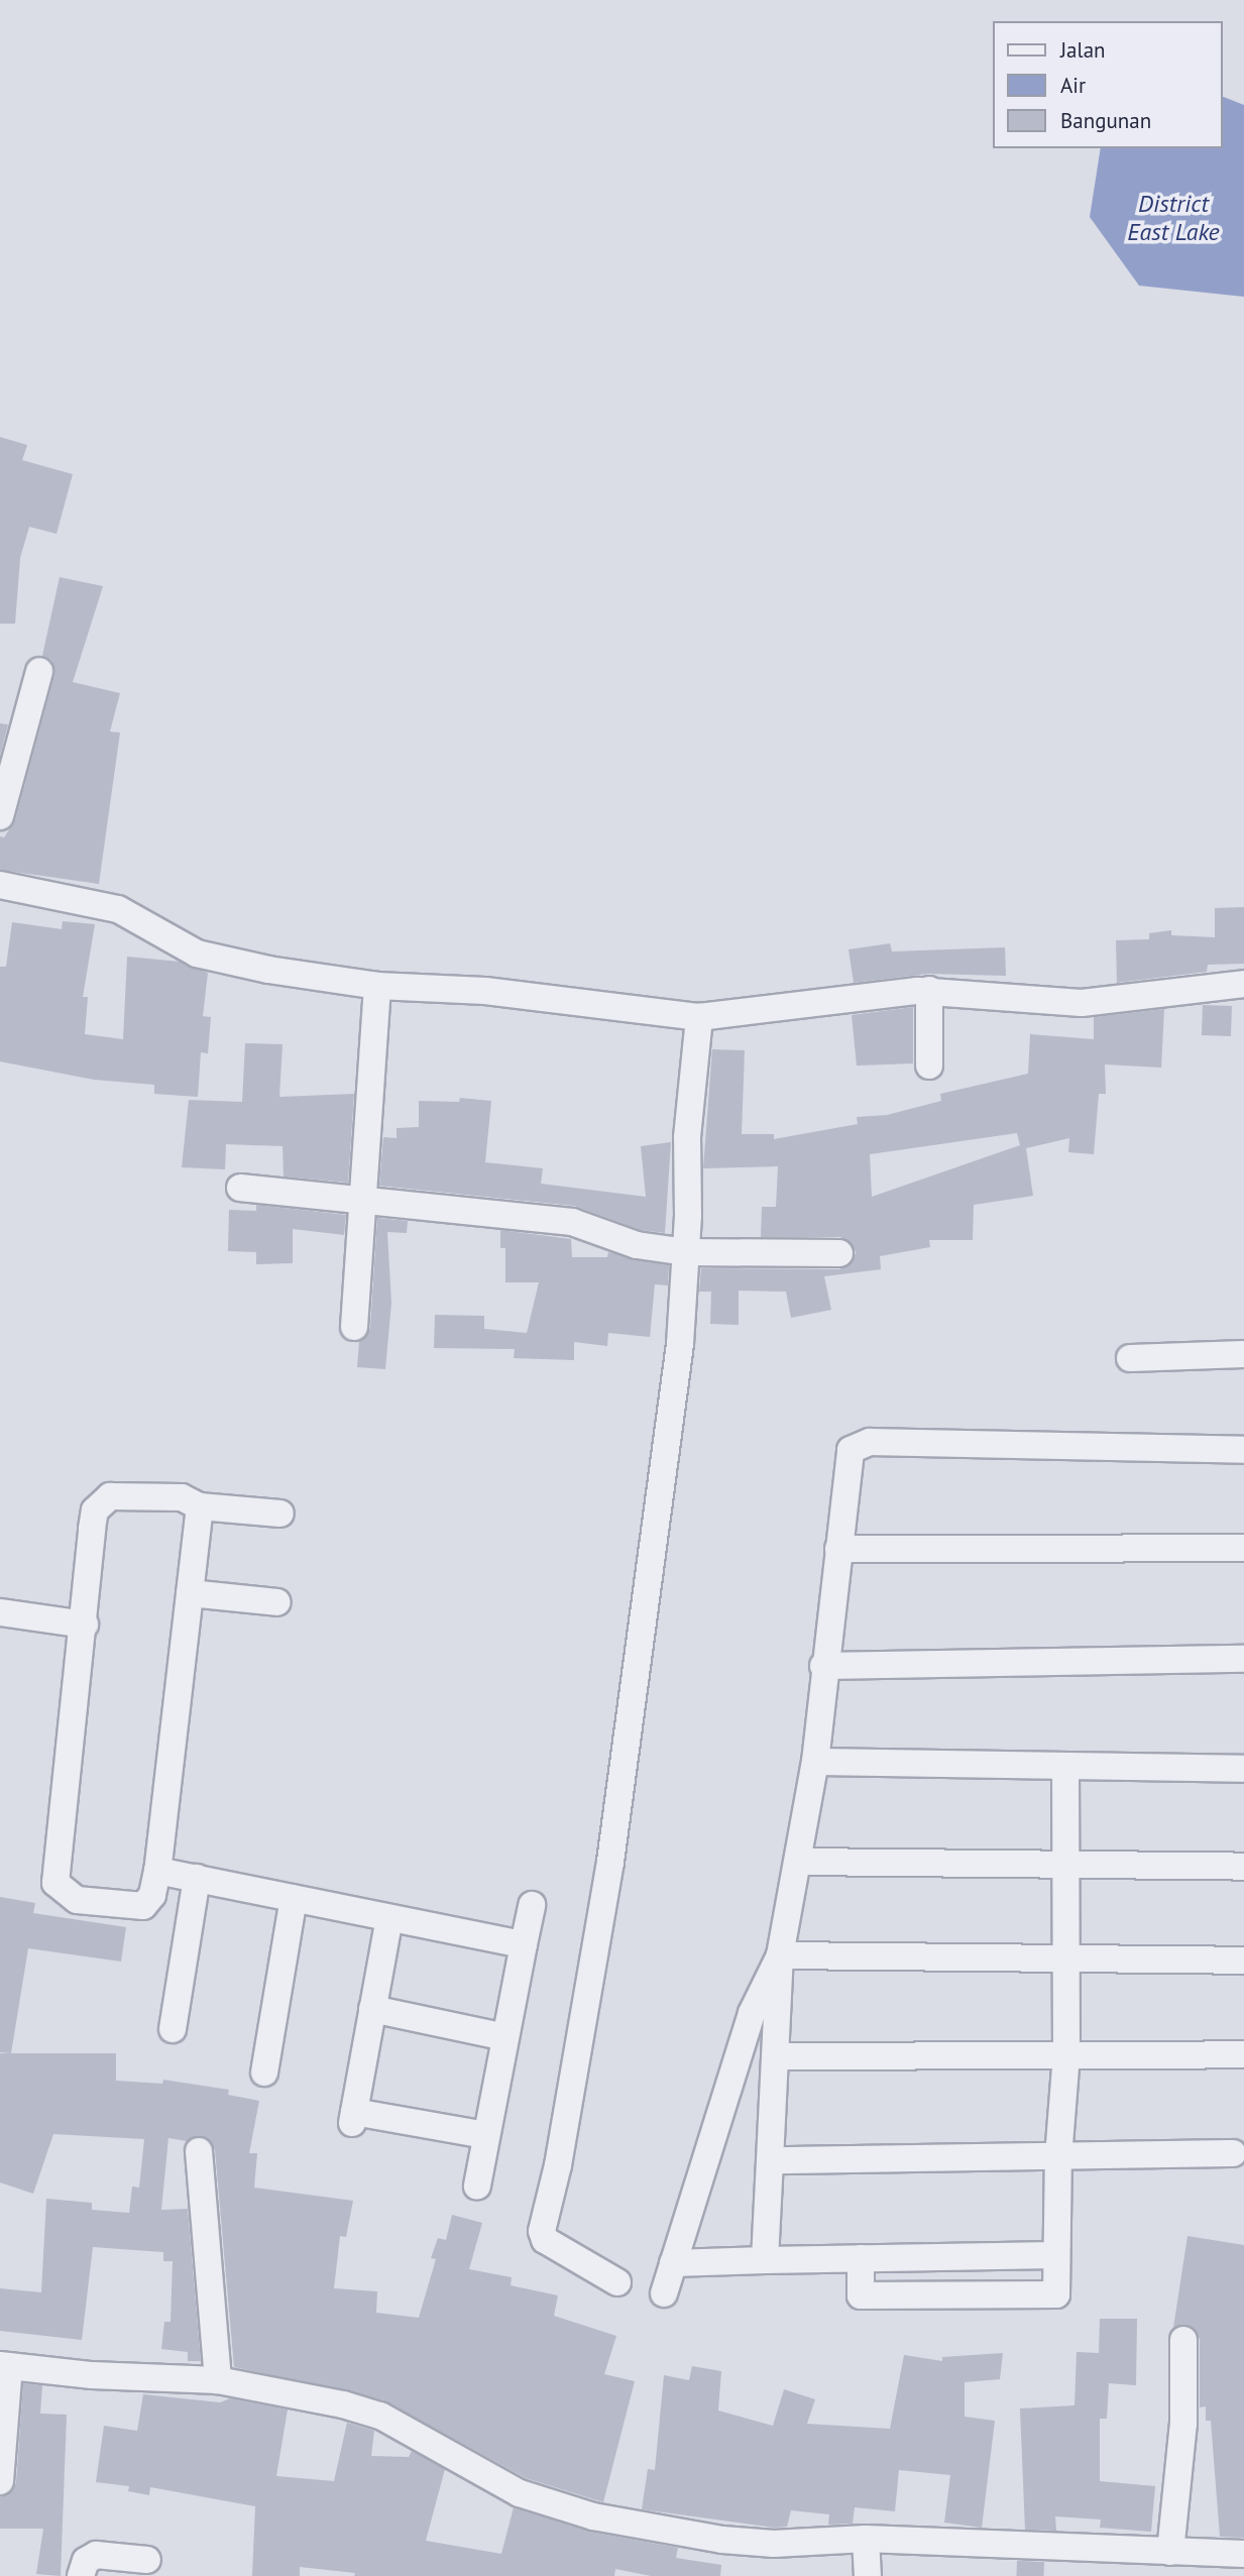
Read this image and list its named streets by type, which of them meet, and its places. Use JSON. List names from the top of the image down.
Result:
{
  "water": ["District East Lake"],
  "legend": ["Jalan", "Air", "Bangunan"]
}
